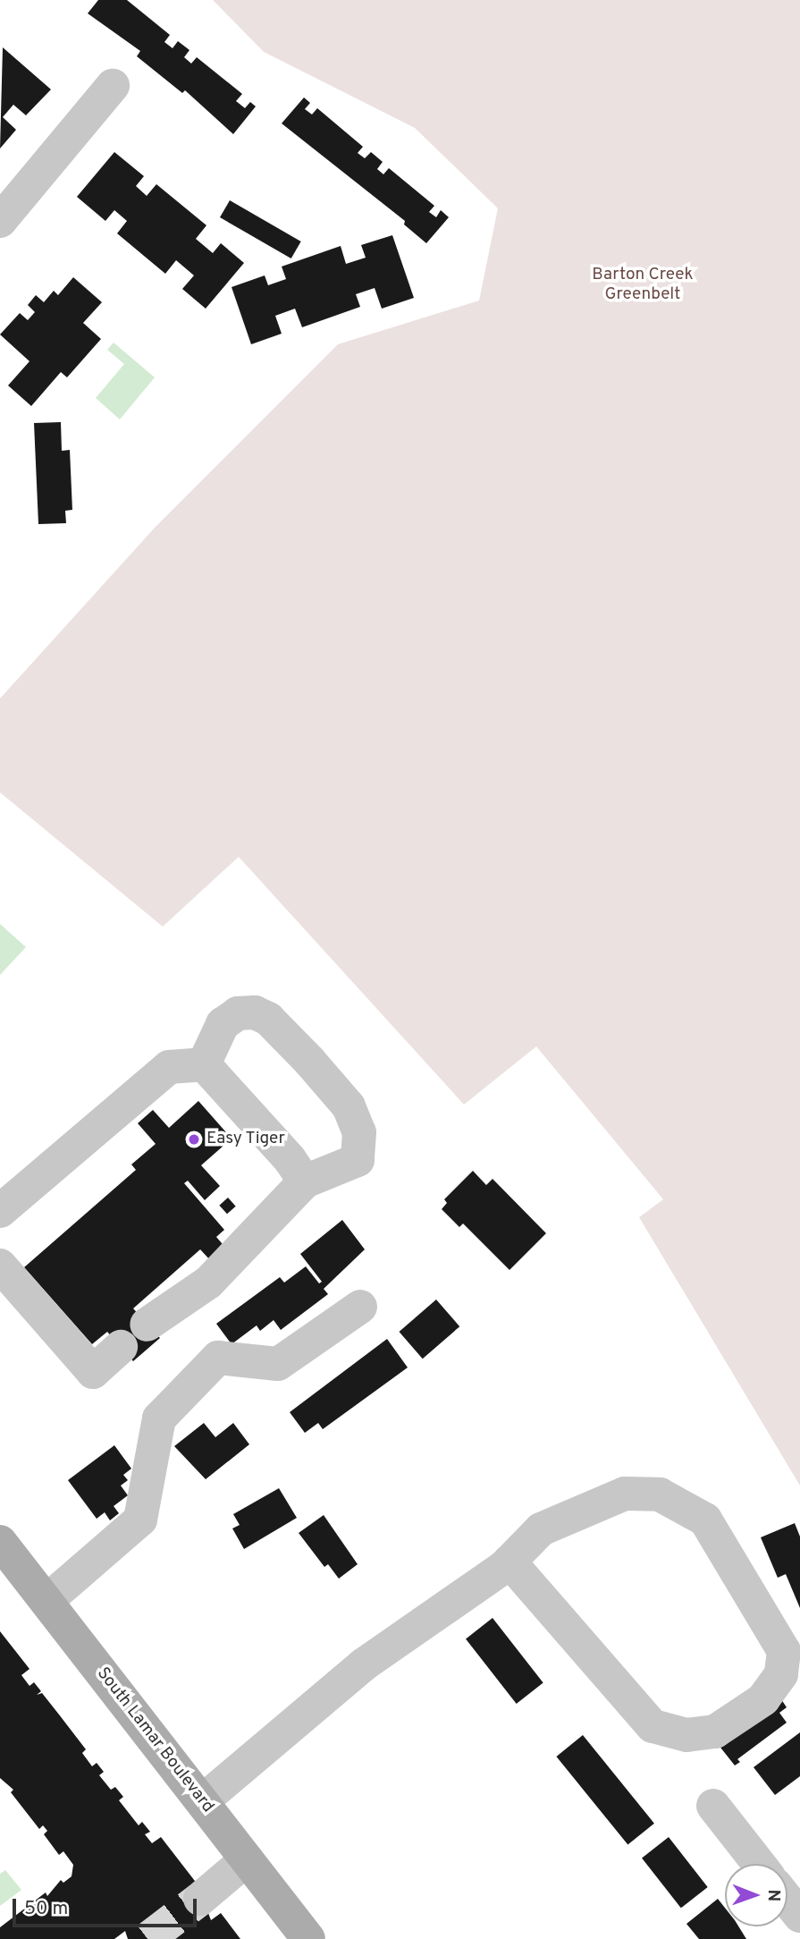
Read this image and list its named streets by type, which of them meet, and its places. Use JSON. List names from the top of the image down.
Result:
{
  "streets": {
    "main road": ["South Lamar Boulevard"]
  },
  "parks": ["Barton Creek Greenbelt"],
  "places": ["Easy Tiger"],
  "scale_bar": "50 m",
  "north": "right"
}
